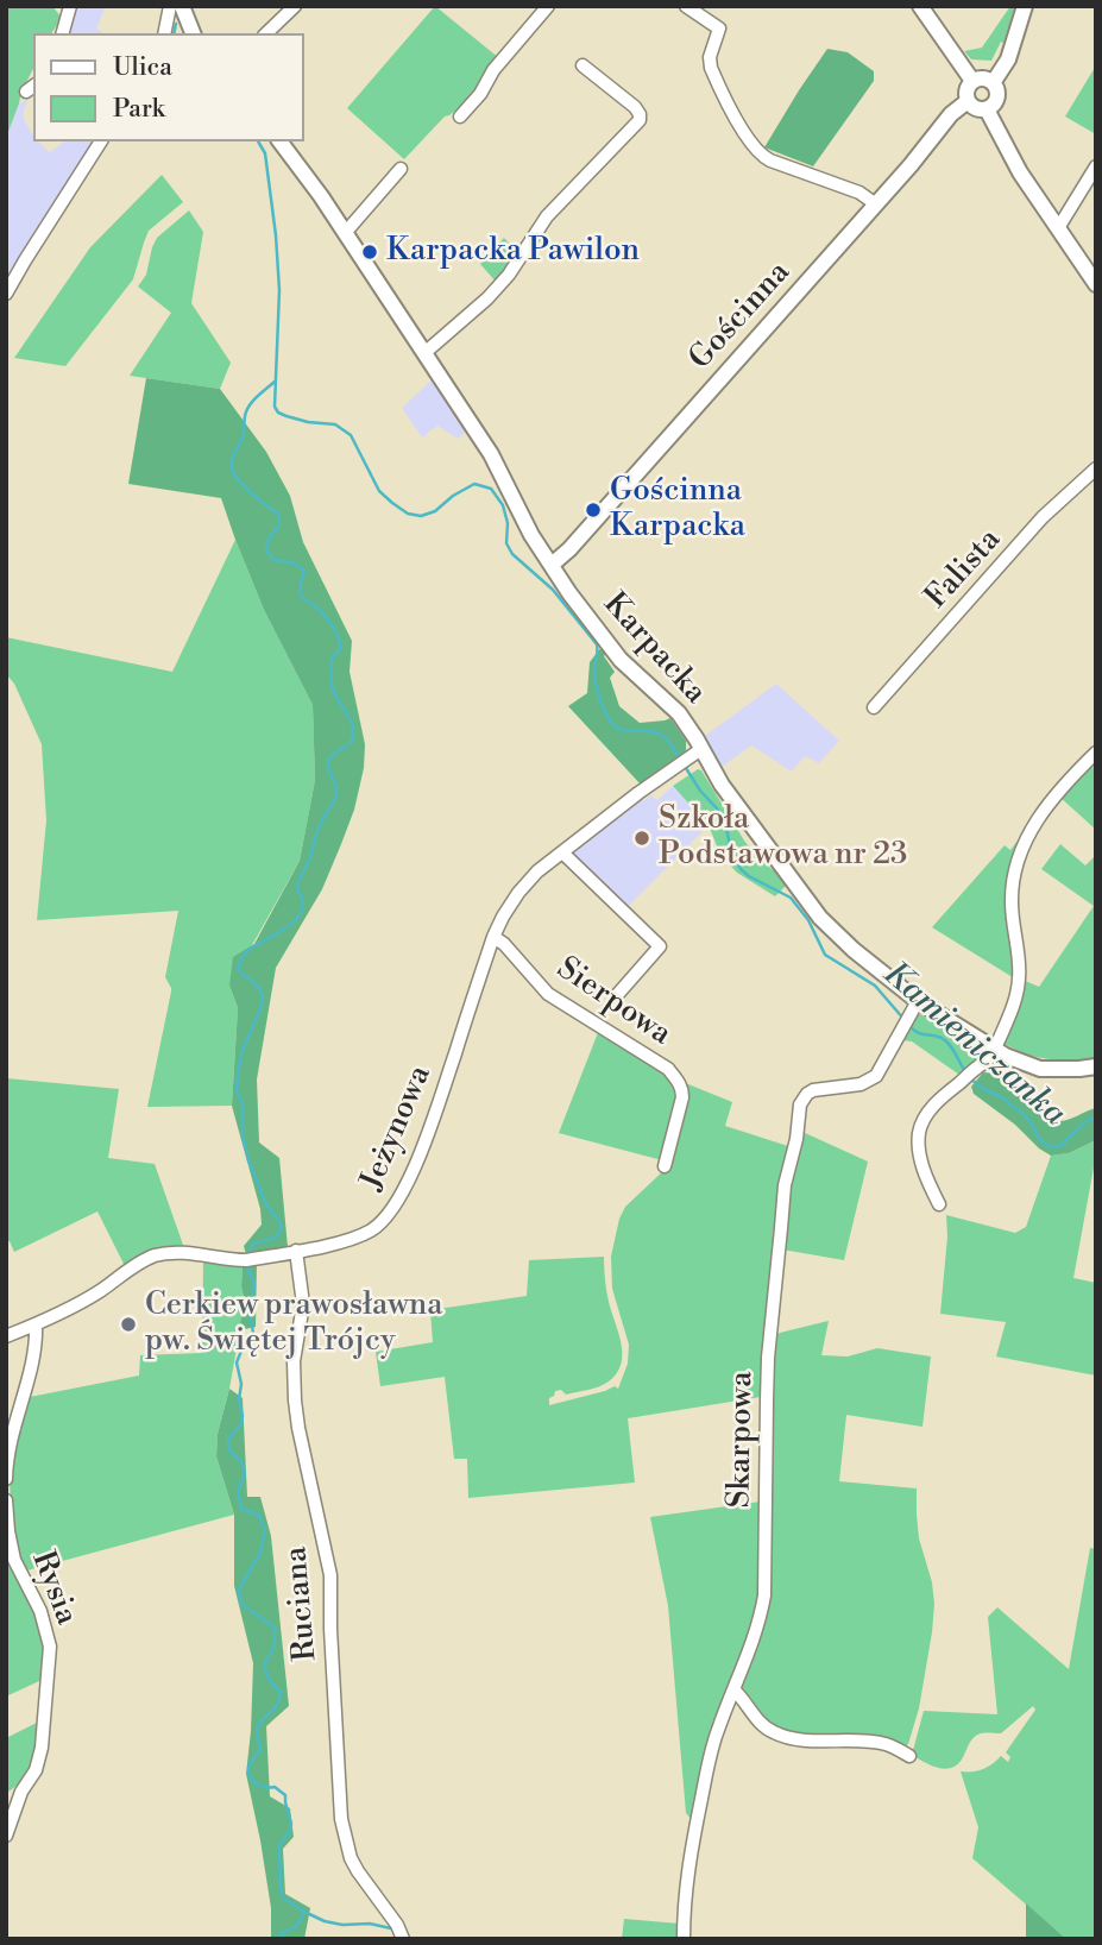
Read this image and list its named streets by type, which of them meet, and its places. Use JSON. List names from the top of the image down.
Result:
{
  "streets": {
    "street": [
      "Gościnna",
      "Falista",
      "Karpacka",
      "Sierpowa",
      "Jeżynowa",
      "Skarpowa",
      "Rysia",
      "Ruciana"
    ]
  },
  "crossings": [
    ["Gościnna", "Karpacka"],
    ["Karpacka", "Jeżynowa"],
    ["Karpacka", "Skarpowa"],
    ["Sierpowa", "Jeżynowa"],
    ["Jeżynowa", "Ruciana"]
  ],
  "water": ["Kamieniczanka"],
  "places": [
    "Karpacka Pawilon",
    "Gościnna Karpacka",
    "Szkoła Podstawowa nr 23",
    "Cerkiew prawosławna pw. Świętej Trójcy"
  ],
  "legend": ["Ulica", "Park"]
}
